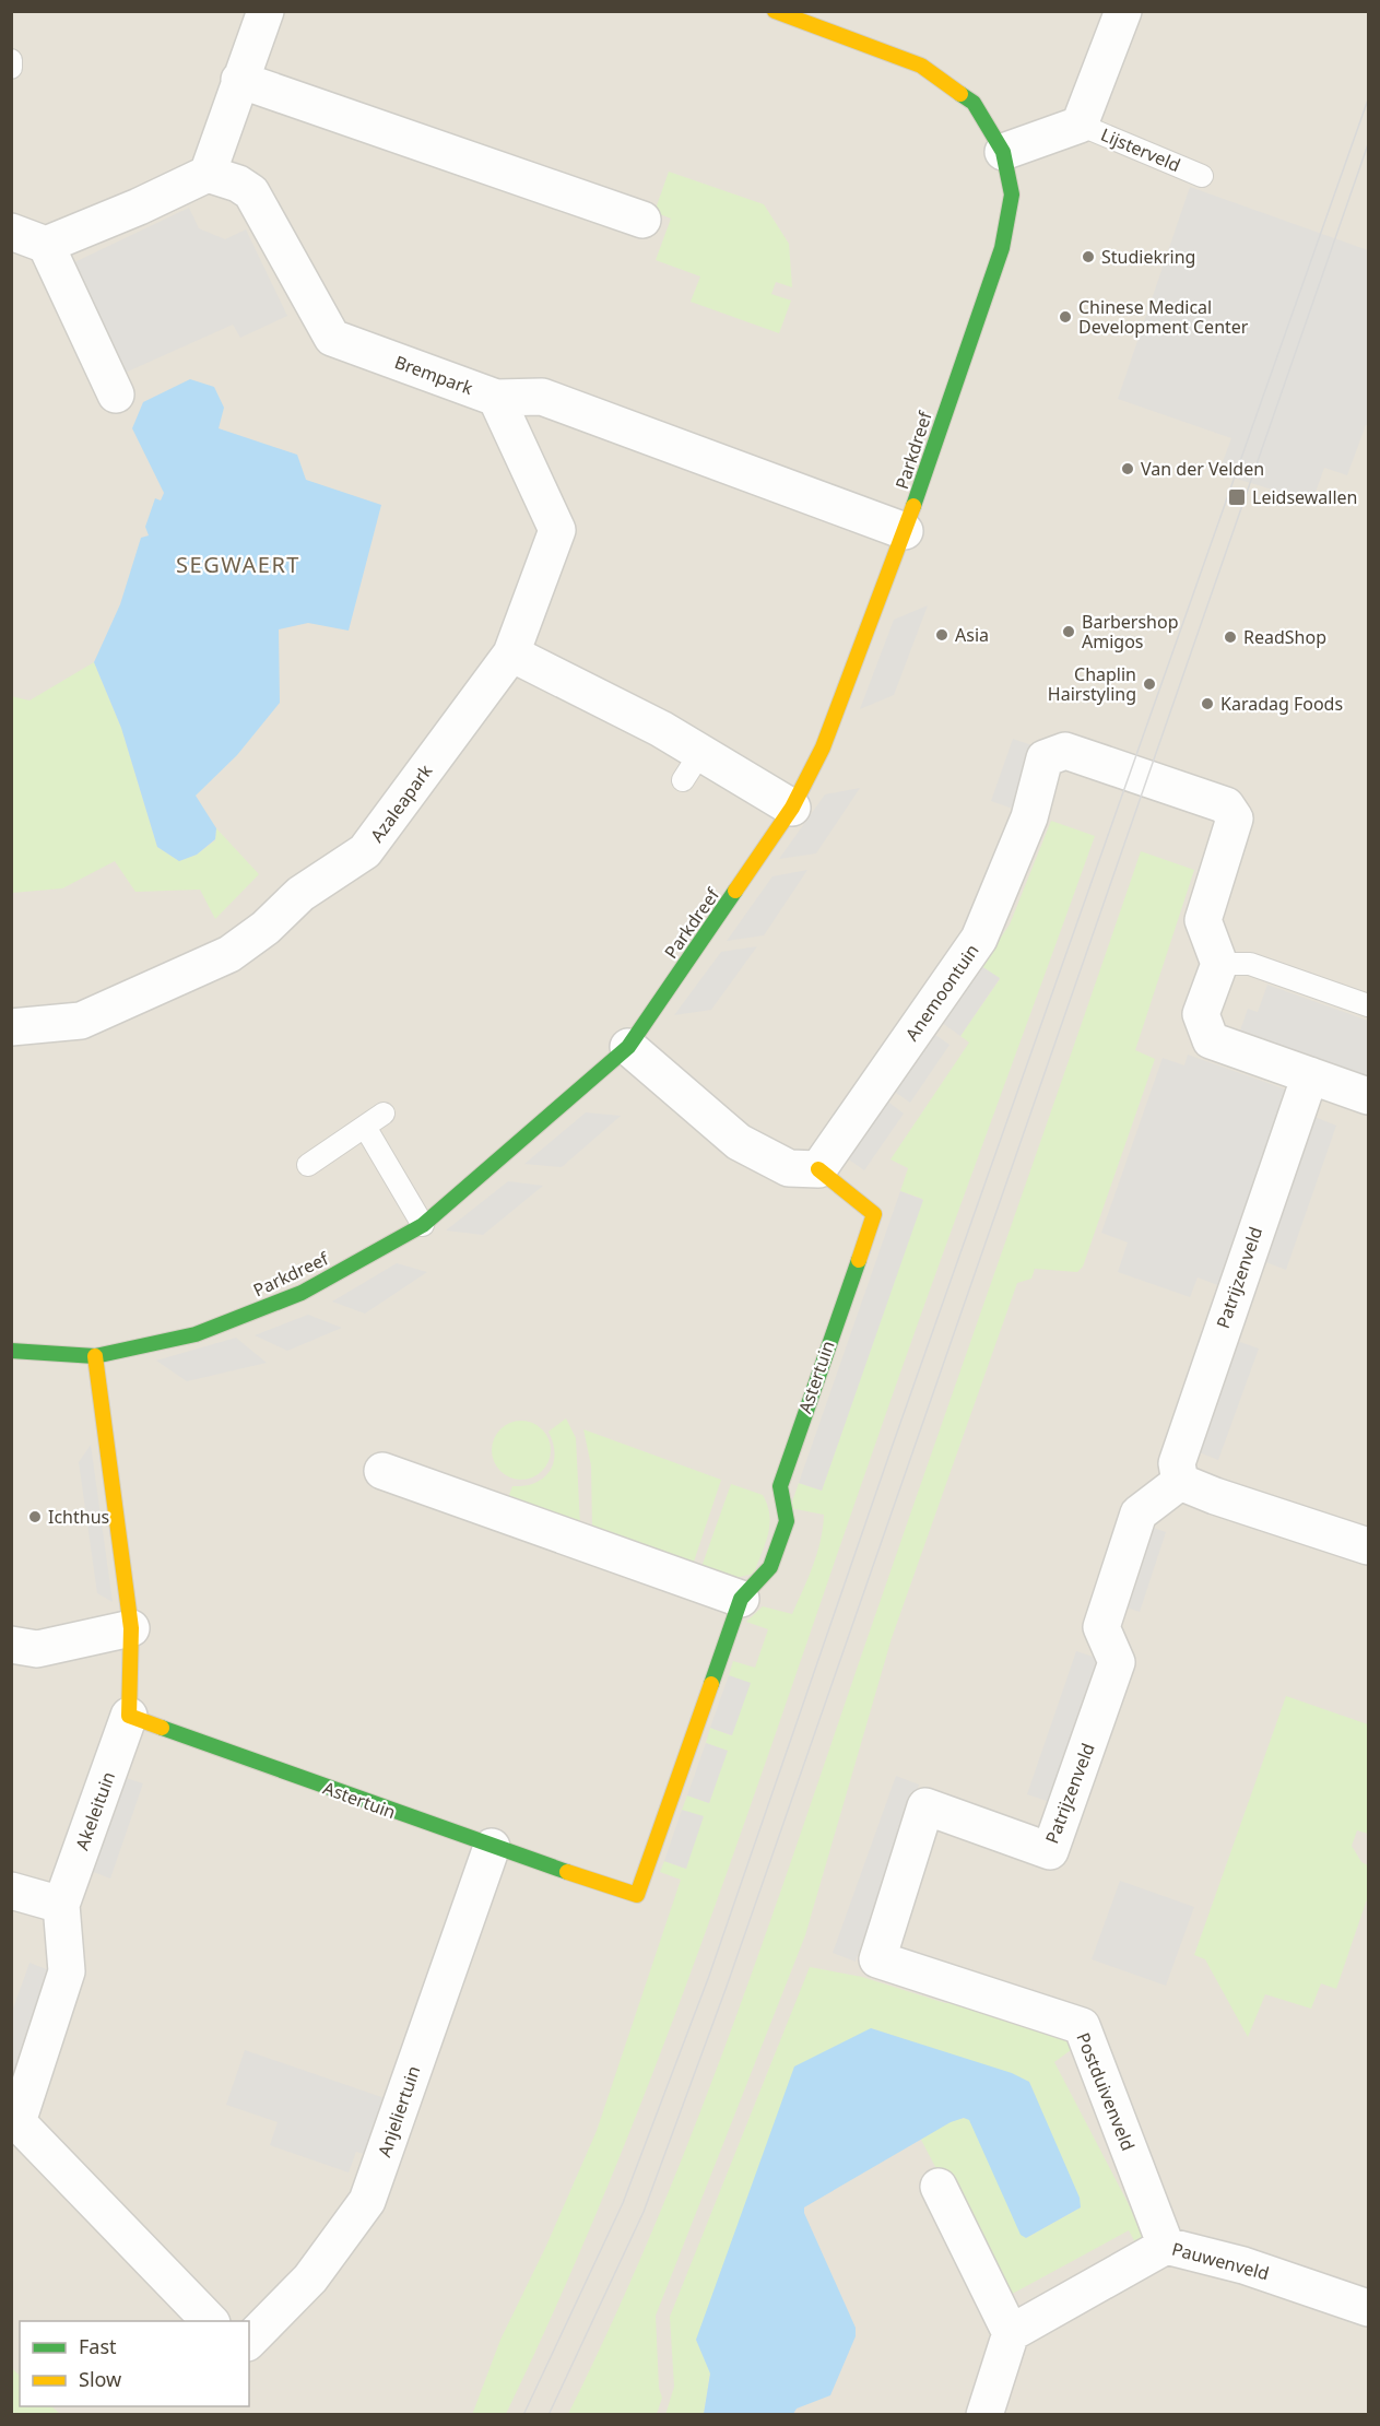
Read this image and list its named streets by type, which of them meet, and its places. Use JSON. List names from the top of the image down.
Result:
{
  "streets": {
    "street": [
      "Brempark",
      "Parkdreef",
      "Azaleapark",
      "Anemoontuin",
      "Patrijzenveld",
      "Astertuin",
      "Akeleituin",
      "Postduivenveld",
      "Anjeliertuin",
      "Pauwenveld"
    ],
    "lane": ["Lijsterveld"]
  },
  "crossings": [
    ["Brempark", "Parkdreef"],
    ["Brempark", "Azaleapark"],
    ["Anemoontuin", "Astertuin"],
    ["Patrijzenveld", "Postduivenveld"],
    ["Astertuin", "Akeleituin"],
    ["Astertuin", "Anjeliertuin"],
    ["Postduivenveld", "Pauwenveld"]
  ],
  "districts": ["SEGWAERT"],
  "places": {
    "other": [
      "Studiekring",
      "Chinese Medical Development Center",
      "Van der Velden",
      "Barbershop Amigos",
      "Asia",
      "ReadShop",
      "Chaplin Hairstyling",
      "Karadag Foods",
      "Ichthus"
    ],
    "transit": ["Leidsewallen"]
  },
  "legend": ["Fast", "Slow"]
}
